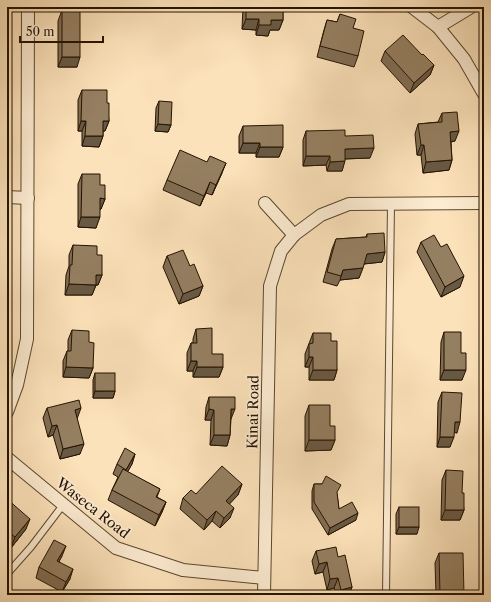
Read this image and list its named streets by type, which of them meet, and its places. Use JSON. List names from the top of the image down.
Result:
{
  "streets": {
    "street": ["Kinai Road", "Waseca Road"]
  },
  "crossings": [
    ["Kinai Road", "Waseca Road"]
  ],
  "scale_bar": "50 m"
}
